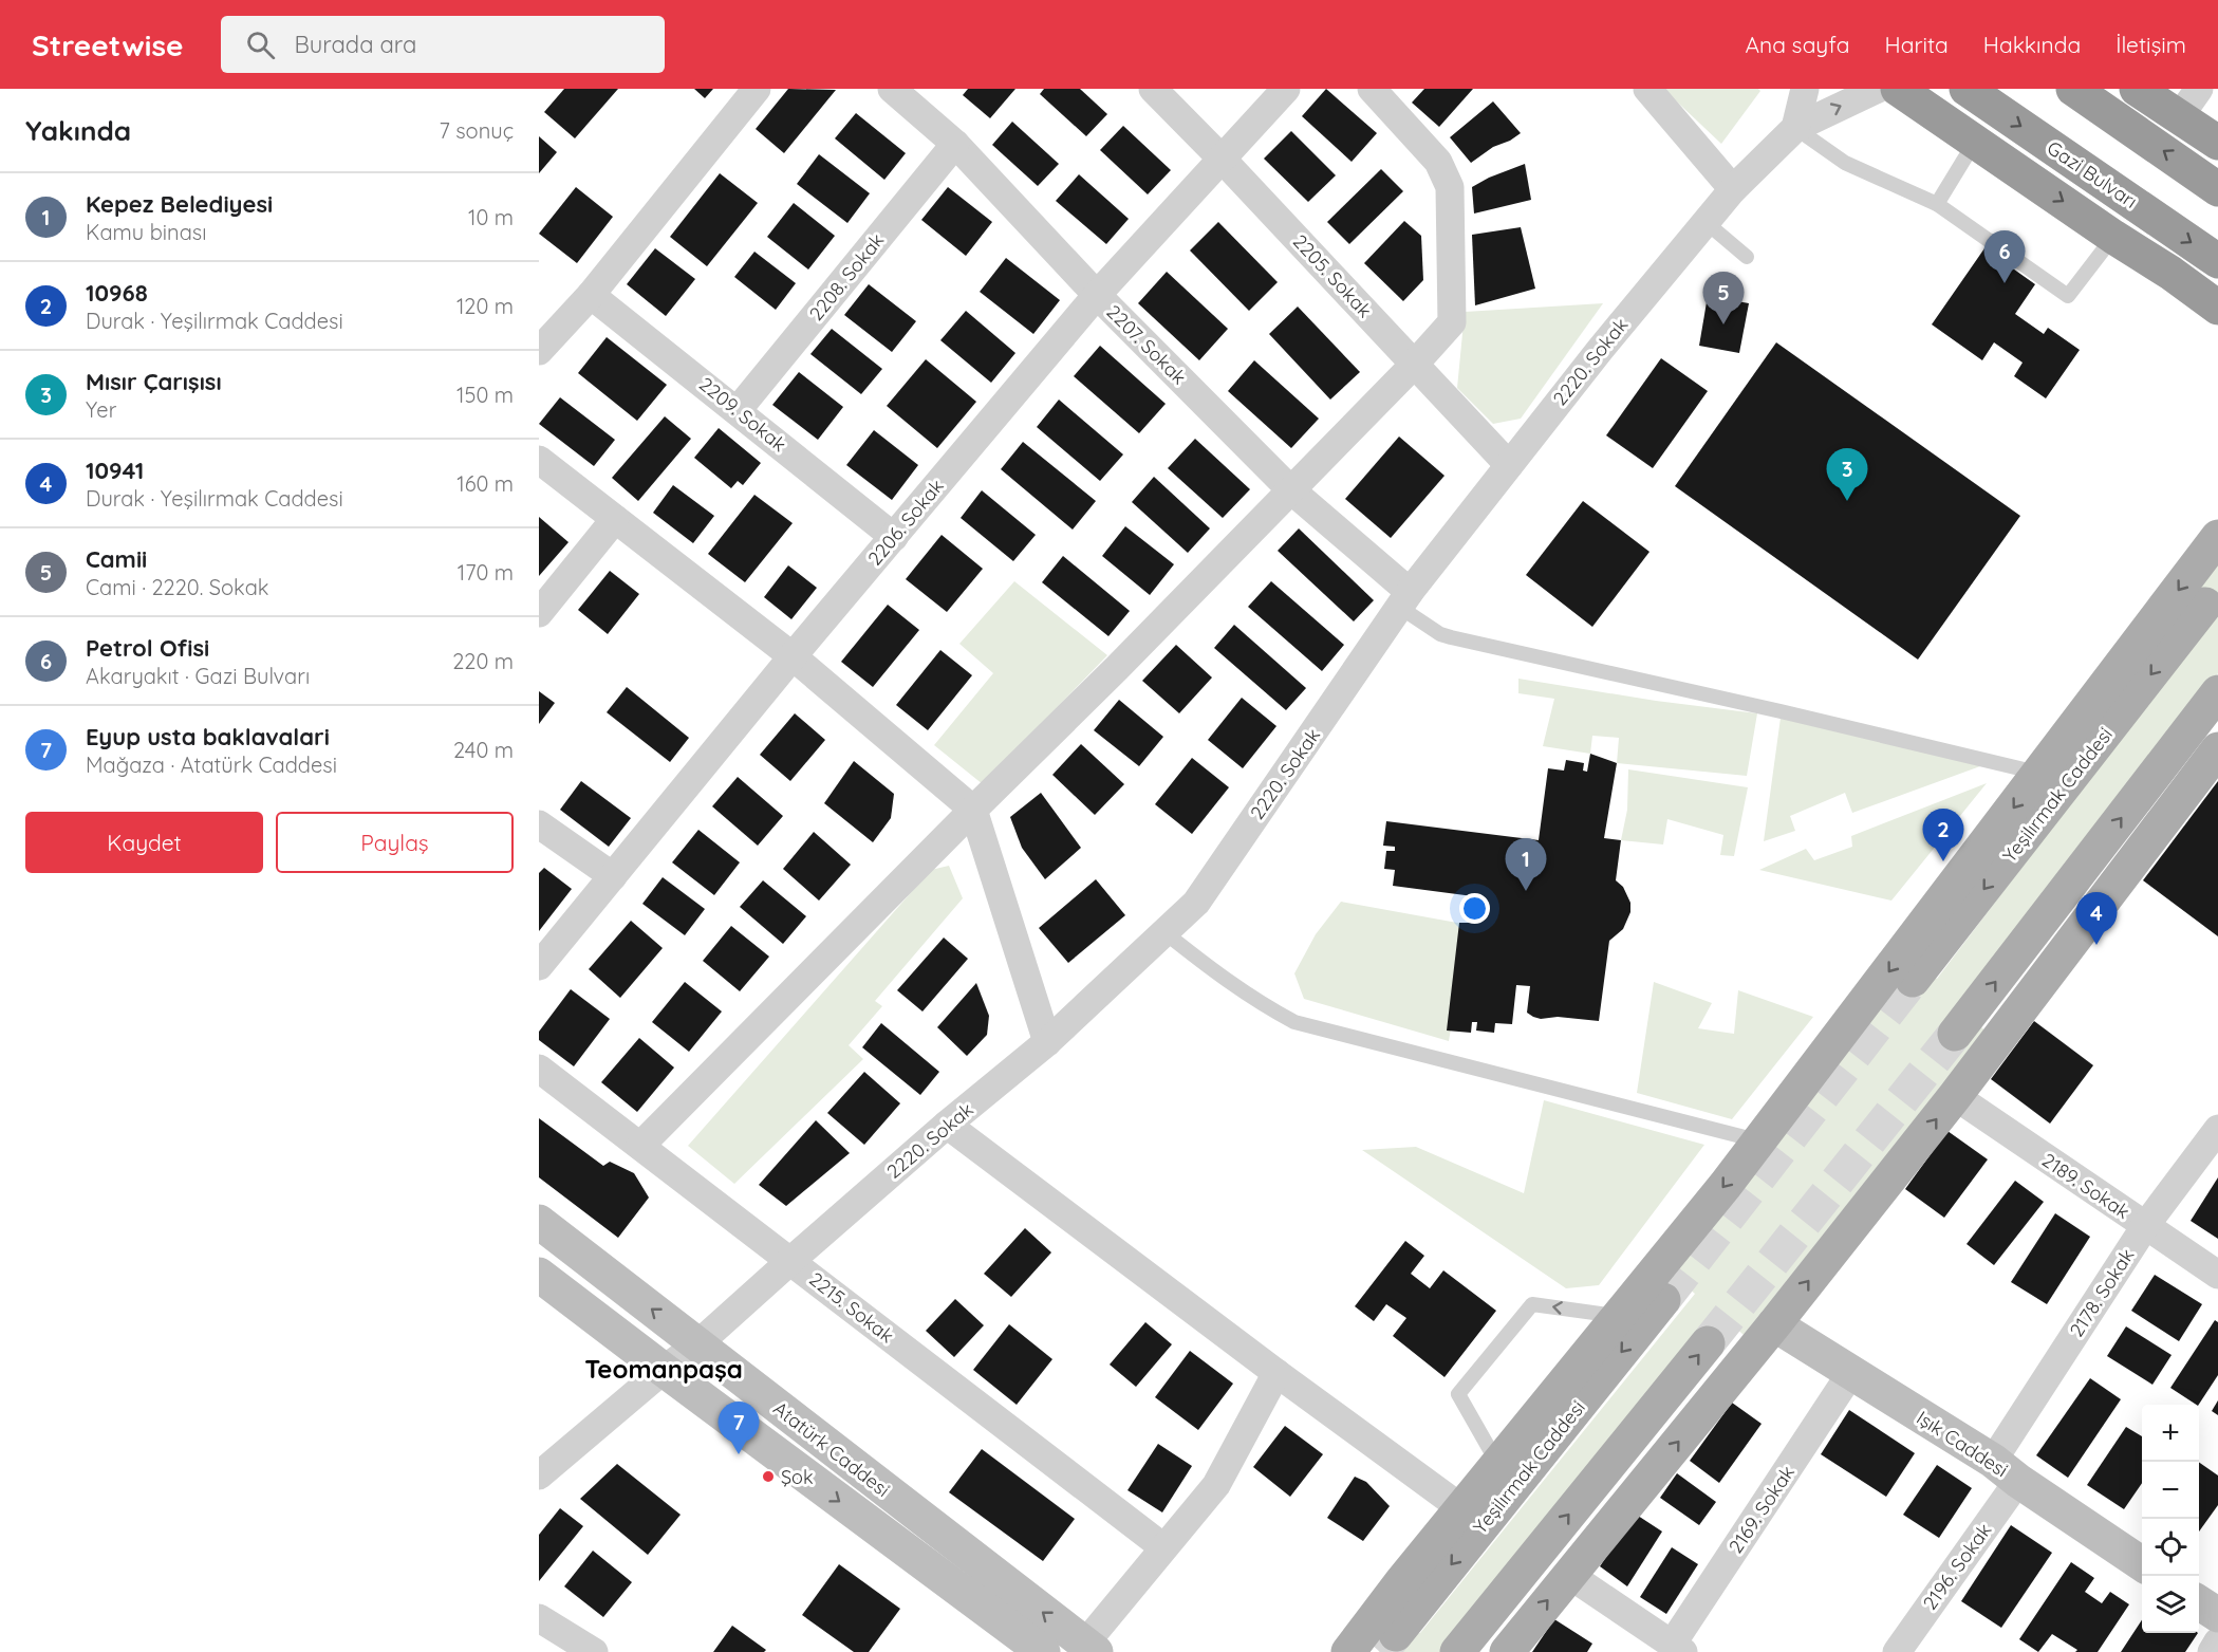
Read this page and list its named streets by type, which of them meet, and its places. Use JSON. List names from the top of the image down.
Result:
{
  "streets": {
    "highway": ["Gazi Bulvarı"],
    "main road": ["Yeşilırmak Caddesi", "Işık Caddesi", "Atatürk Caddesi"],
    "street": [
      "2205. Sokak",
      "2208. Sokak",
      "2207. Sokak",
      "2220. Sokak",
      "2209. Sokak",
      "2206. Sokak",
      "2189. Sokak",
      "2178. Sokak",
      "2215. Sokak",
      "2169. Sokak",
      "2196. Sokak"
    ]
  },
  "crossings": [
    ["2205. Sokak", "2220. Sokak"],
    ["2205. Sokak", "2206. Sokak"],
    ["2208. Sokak", "2207. Sokak"],
    ["2208. Sokak", "2209. Sokak"],
    ["2207. Sokak", "2220. Sokak"],
    ["2207. Sokak", "2206. Sokak"],
    ["2220. Sokak", "2215. Sokak"],
    ["2220. Sokak", "Atatürk Caddesi"],
    ["2209. Sokak", "2206. Sokak"],
    ["2189. Sokak", "2178. Sokak"],
    ["2178. Sokak", "Işık Caddesi"],
    ["2178. Sokak", "2196. Sokak"],
    ["Işık Caddesi", "2169. Sokak"],
    ["Işık Caddesi", "2196. Sokak"]
  ],
  "districts": ["Teomanpaşa"],
  "places": ["Şok"],
  "page": {
    "header": "Streetwise",
    "search": "Burada ara",
    "nav": [
      "Ana sayfa",
      "Harita",
      "Hakkında",
      "İletişim"
    ],
    "heading": ["Yakında", "7 sonuç"],
    "list": [
      {
        "mark": "1",
        "name": "Kepez Belediyesi",
        "note": "Kamu binası",
        "value": "10 m"
      },
      {
        "mark": "2",
        "name": "10968",
        "note": "Durak · Yeşilırmak Caddesi",
        "value": "120 m"
      },
      {
        "mark": "3",
        "name": "Mısır Çarışısı",
        "note": "Yer",
        "value": "150 m"
      },
      {
        "mark": "4",
        "name": "10941",
        "note": "Durak · Yeşilırmak Caddesi",
        "value": "160 m"
      },
      {
        "mark": "5",
        "name": "Camii",
        "note": "Cami · 2220. Sokak",
        "value": "170 m"
      },
      {
        "mark": "6",
        "name": "Petrol Ofisi",
        "note": "Akaryakıt · Gazi Bulvarı",
        "value": "220 m"
      },
      {
        "mark": "7",
        "name": "Eyup usta baklavalari",
        "note": "Mağaza · Atatürk Caddesi",
        "value": "240 m"
      }
    ],
    "pins": [
      "6",
      "5",
      "3",
      "2",
      "1",
      "4",
      "7"
    ],
    "buttons": ["Kaydet", "Paylaş"],
    "map_buttons": ["+", "−"]
  }
}
